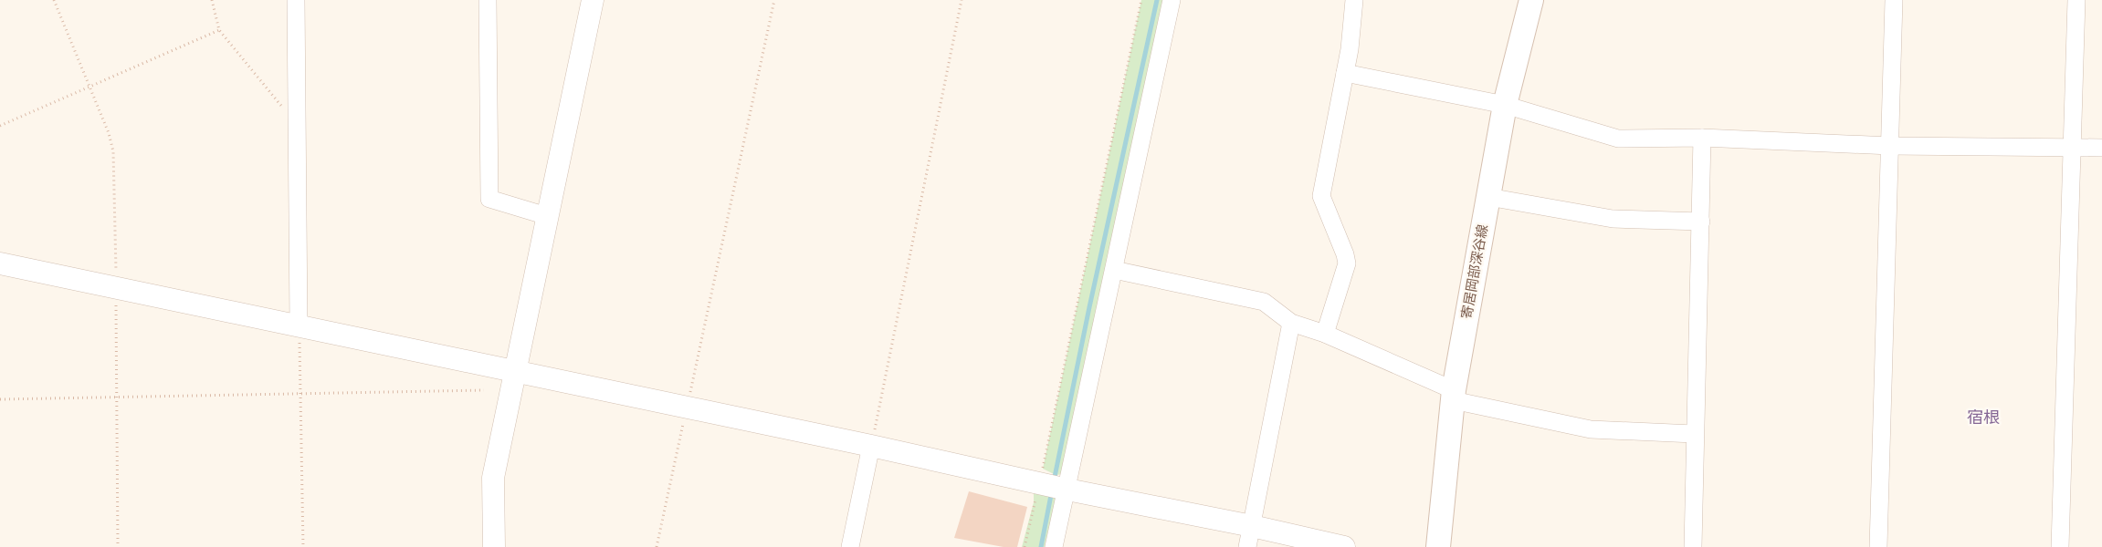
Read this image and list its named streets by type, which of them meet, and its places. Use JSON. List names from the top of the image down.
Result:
{
  "streets": {
    "main road": ["寄居岡部深谷線"]
  },
  "districts": ["宿根"]
}
